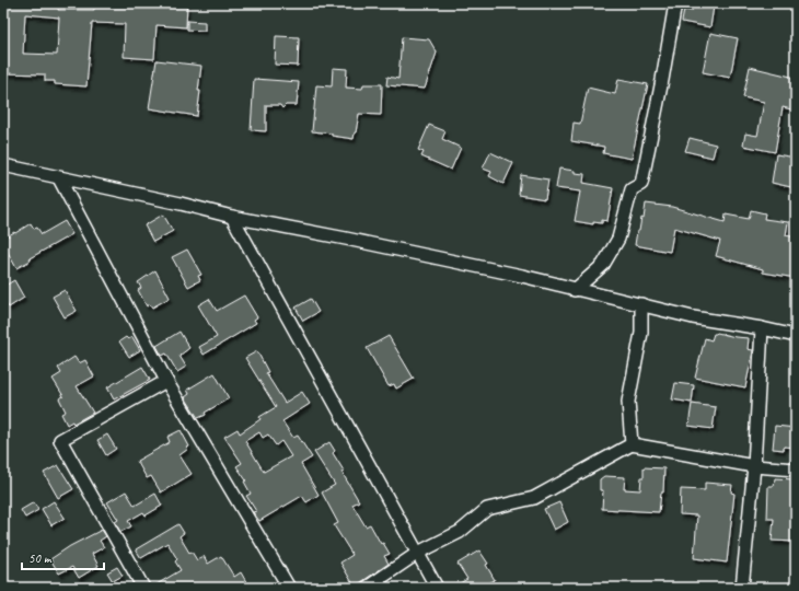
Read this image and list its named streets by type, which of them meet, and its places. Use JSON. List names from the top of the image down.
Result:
{
  "scale_bar": "50 m"
}
